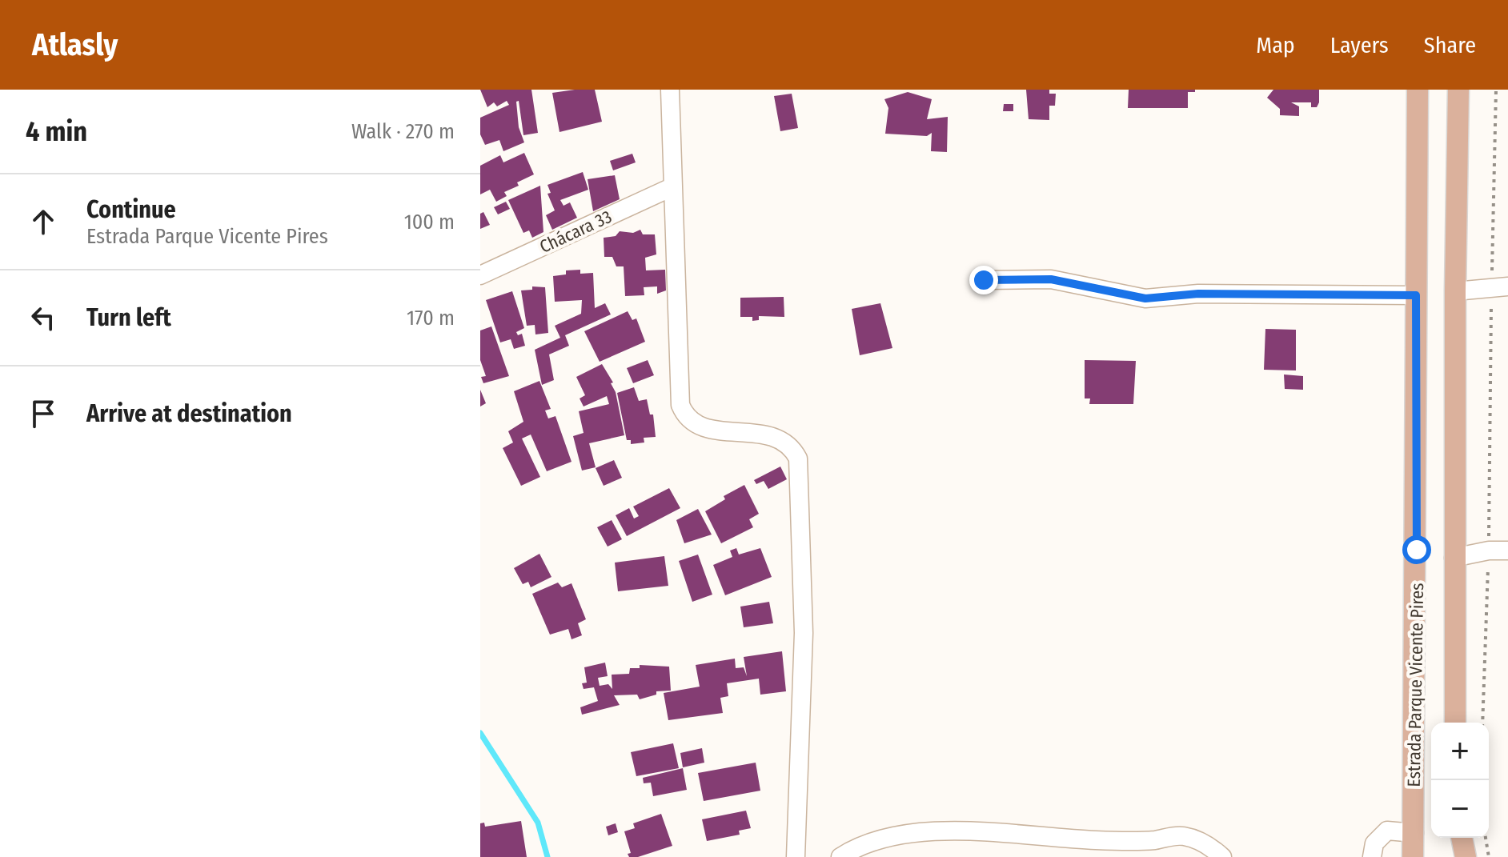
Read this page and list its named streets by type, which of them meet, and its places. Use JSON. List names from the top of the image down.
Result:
{
  "streets": {
    "main road": ["Estrada Parque Vicente Pires"],
    "street": ["Chácara 33"]
  },
  "page": {
    "header": "Atlasly",
    "nav": ["Map", "Layers", "Share"],
    "heading": ["4 min", "Walk · 270 m"],
    "list": [
      ["Continue", "Estrada Parque Vicente Pires", "100 m"],
      ["Turn left", "170 m"],
      "Arrive at destination"
    ],
    "map_buttons": ["+", "−"]
  }
}
